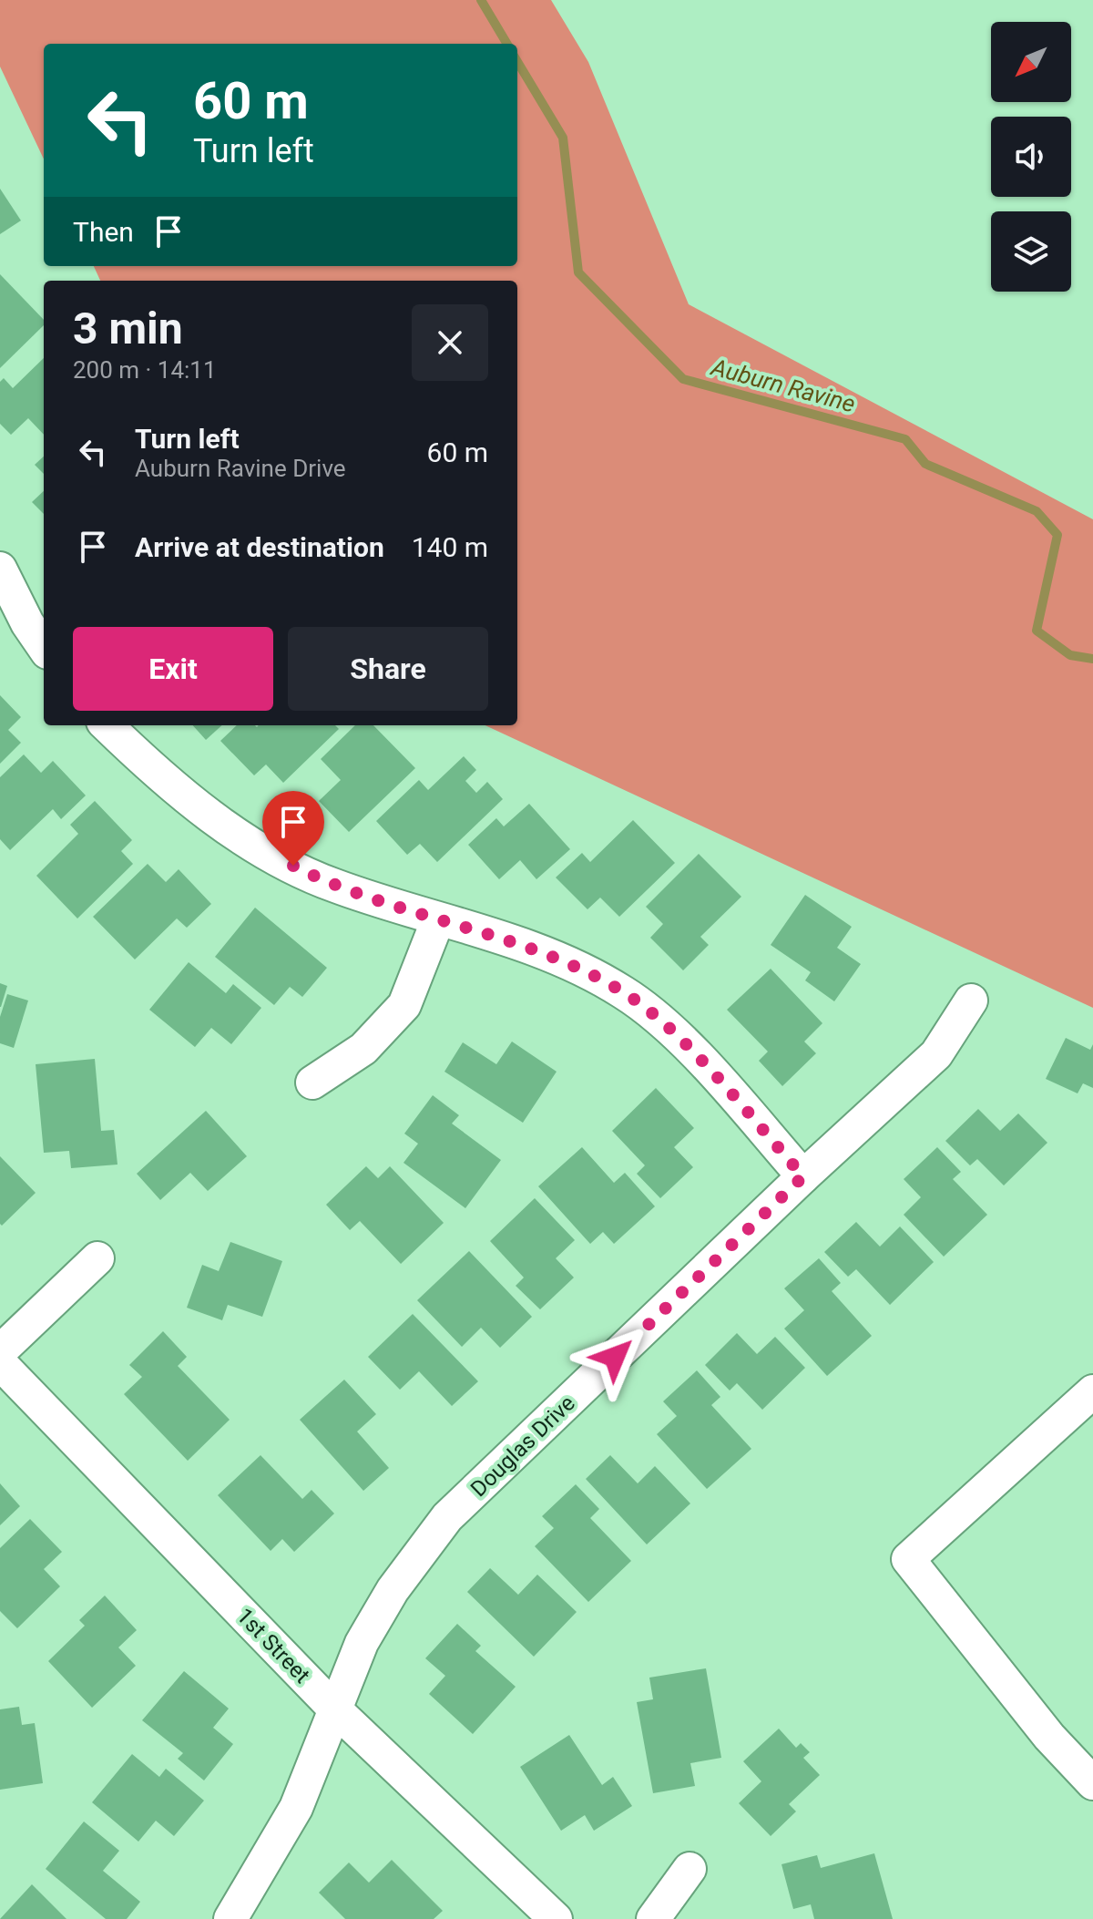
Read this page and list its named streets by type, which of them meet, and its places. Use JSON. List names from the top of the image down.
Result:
{
  "streets": {
    "street": ["Douglas Drive", "1st Street"]
  },
  "crossings": [
    ["Douglas Drive", "1st Street"]
  ],
  "water": ["Auburn Ravine"],
  "north": "bottom left",
  "page": {
    "turn": ["60 m", "Turn left"],
    "then": "Then",
    "heading": ["3 min", "200 m · 14:11"],
    "list": [
      {
        "name": "Turn left",
        "note": "Auburn Ravine Drive",
        "value": "60 m"
      },
      {
        "name": "Arrive at destination",
        "value": "140 m"
      }
    ],
    "buttons": ["Exit", "Share"]
  }
}
